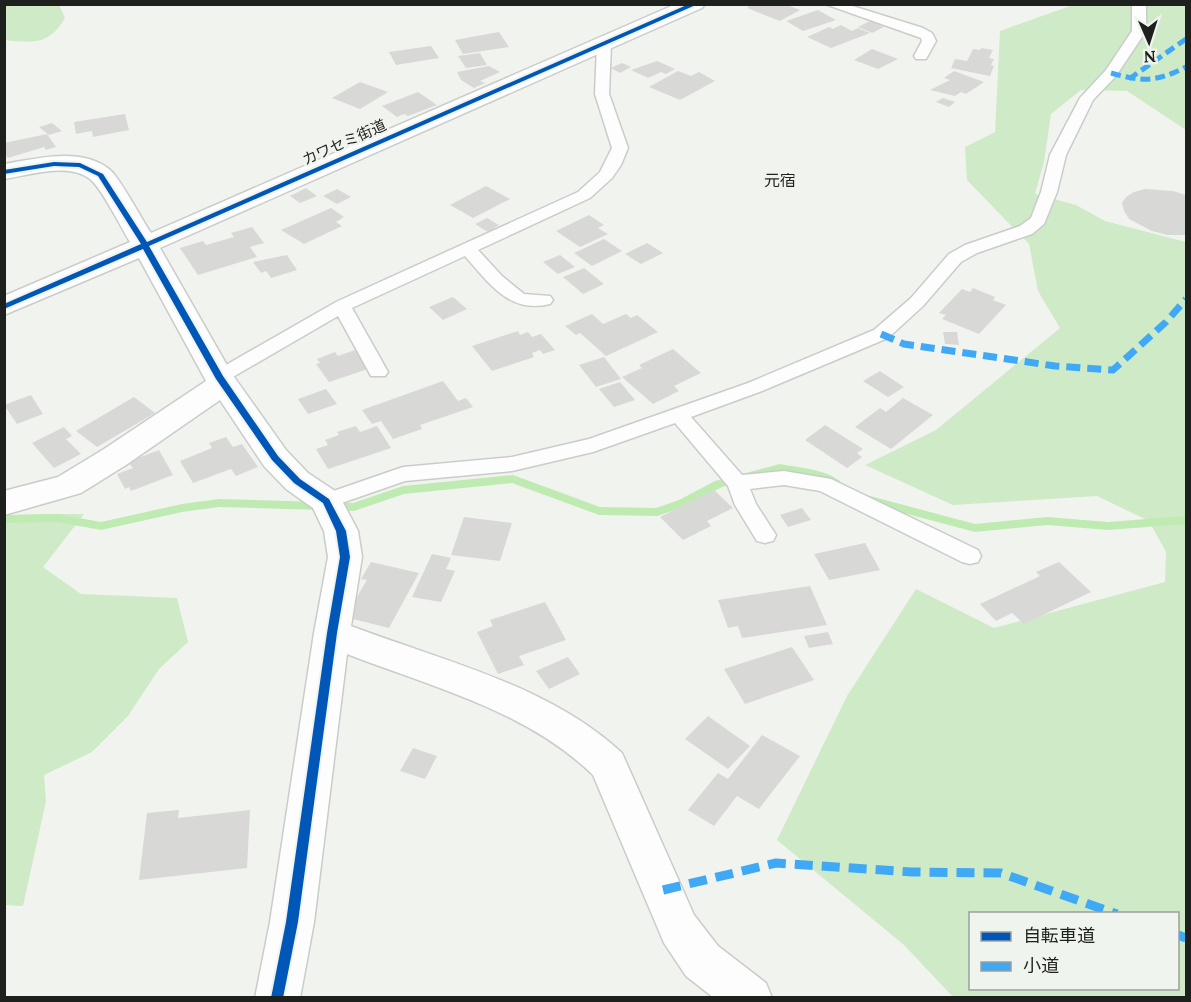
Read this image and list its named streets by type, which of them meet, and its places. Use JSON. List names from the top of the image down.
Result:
{
  "streets": {
    "street": ["カワセミ街道"]
  },
  "districts": ["元宿"],
  "legend": ["自転車道", "小道"],
  "north": "bottom"
}
